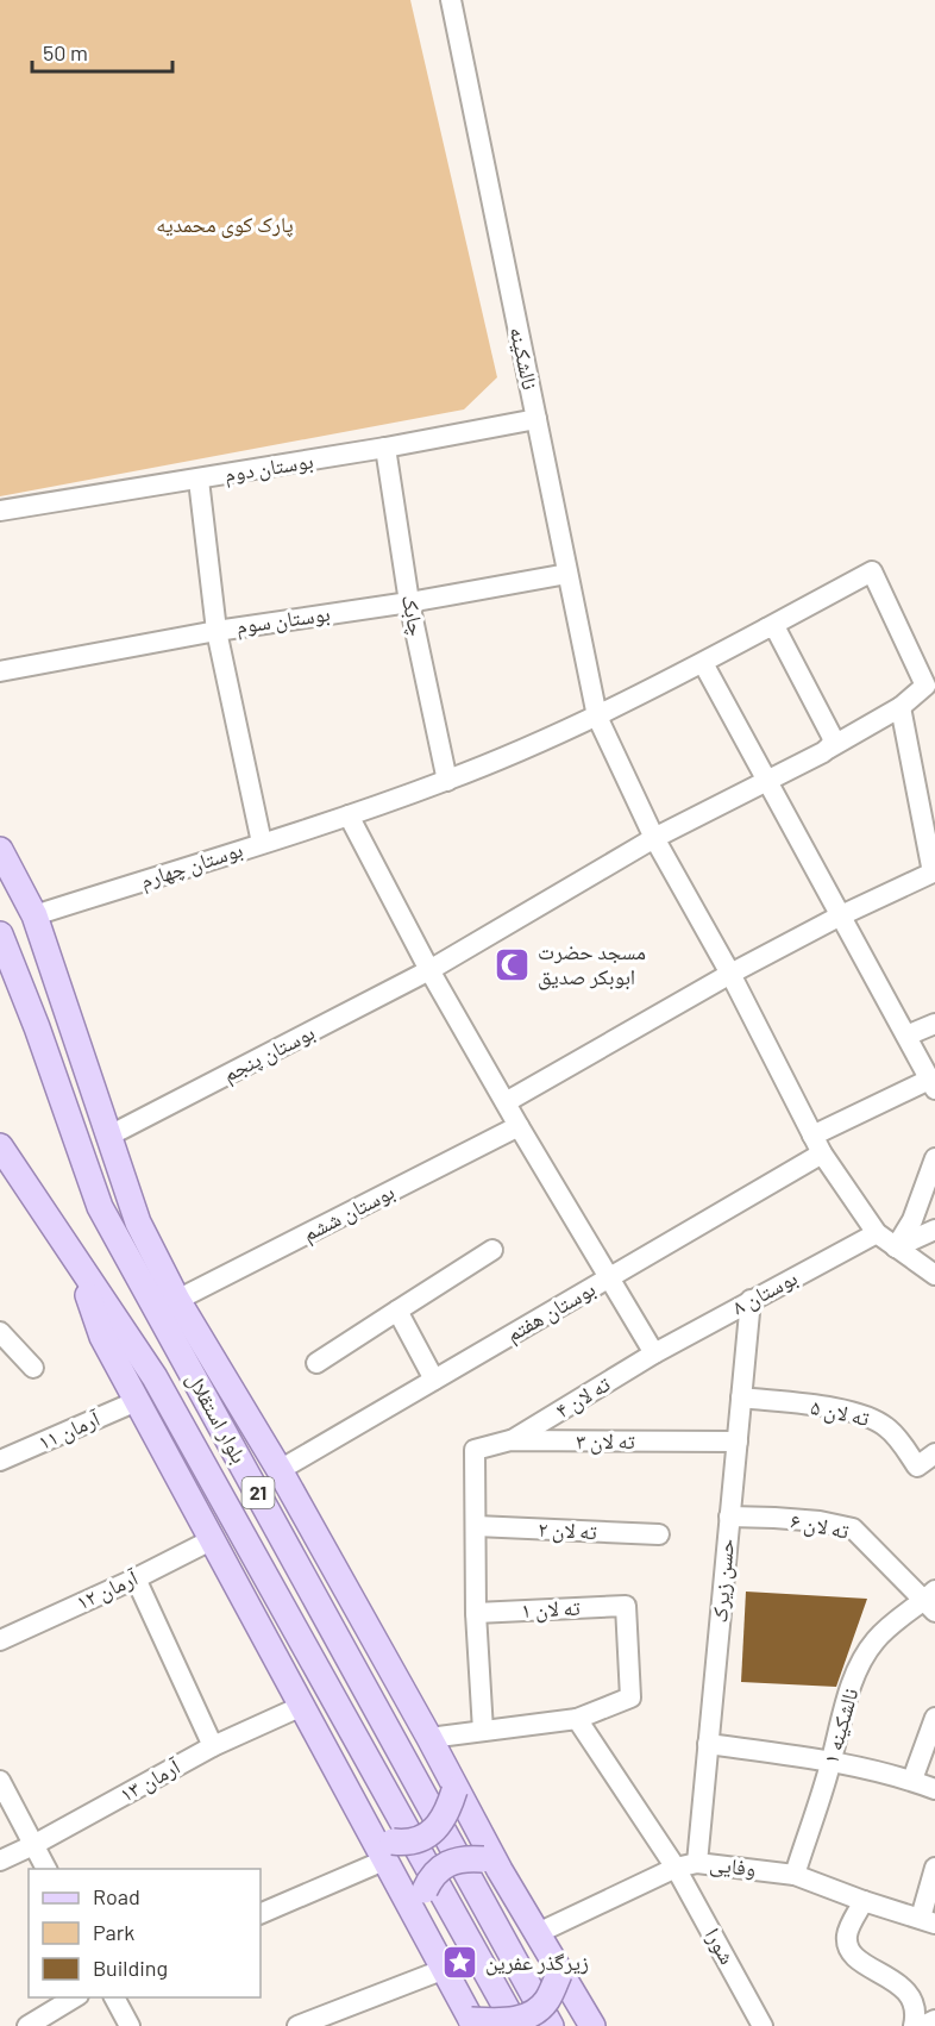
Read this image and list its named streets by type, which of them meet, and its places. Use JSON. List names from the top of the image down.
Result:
{
  "streets": {
    "main road": ["بلوار استقلال", "21"],
    "street": [
      "نالشکینه",
      "بوستان دوم",
      "چابک",
      "بوستان سوم",
      "بوستان چهارم",
      "بوستان پنجم",
      "بوستان ششم",
      "بوستان ۸",
      "بوستان هفتم",
      "ته لان ۴",
      "ته لان ۵",
      "آرمان ۱۱",
      "ته لان ۳",
      "ته لان ۶",
      "ته لان ۲",
      "حسن زیرک",
      "آرمان ۱۲",
      "ته لان ۱",
      "نالشکینه ۱",
      "آرمان ۱۳",
      "وفایی",
      "شورا"
    ]
  },
  "crossings": [
    ["نالشکینه", "بوستان دوم"],
    ["نالشکینه", "بوستان سوم"],
    ["نالشکینه", "بوستان چهارم"],
    ["نالشکینه", "بوستان پنجم"],
    ["نالشکینه", "بوستان ۸"],
    ["نالشکینه", "بوستان هفتم"],
    ["بوستان دوم", "چابک"],
    ["چابک", "بوستان سوم"],
    ["چابک", "بوستان چهارم"],
    ["بوستان چهارم", "بوستان پنجم"],
    ["بوستان ۸", "ته لان ۴"],
    ["بوستان ۸", "حسن زیرک"],
    ["ته لان ۴", "ته لان ۳"],
    ["ته لان ۵", "حسن زیرک"],
    ["ته لان ۳", "ته لان ۲"],
    ["ته لان ۳", "حسن زیرک"],
    ["ته لان ۶", "حسن زیرک"],
    ["ته لان ۶", "نالشکینه ۱"],
    ["حسن زیرک", "وفایی"],
    ["ته لان ۱", "شورا"],
    ["نالشکینه ۱", "وفایی"],
    ["وفایی", "شورا"]
  ],
  "parks": ["پارک کوی محمدیه"],
  "places": {
    "mosque": ["مسجد حضرت ابوبکر صدیق"],
    "place": ["زیرگذر عفرین"]
  },
  "legend": ["Road", "Park", "Building"],
  "scale_bar": "50 m"
}
